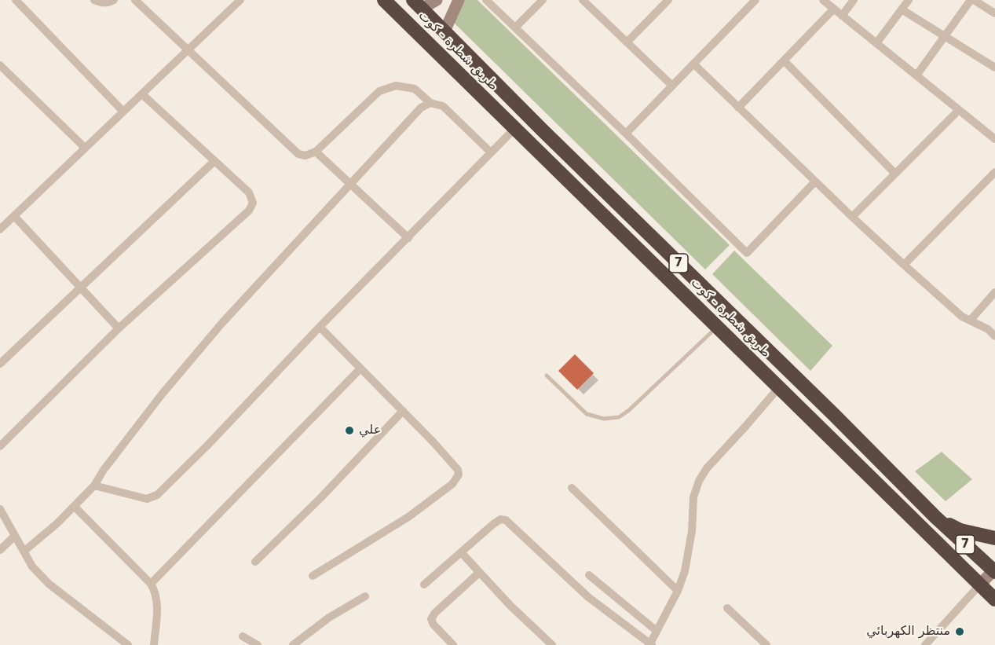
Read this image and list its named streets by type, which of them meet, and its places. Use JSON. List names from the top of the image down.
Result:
{
  "streets": {
    "highway": ["طريق شطرة - كوت", "7"]
  },
  "places": ["علي", "منتظر الكهربائي"]
}
